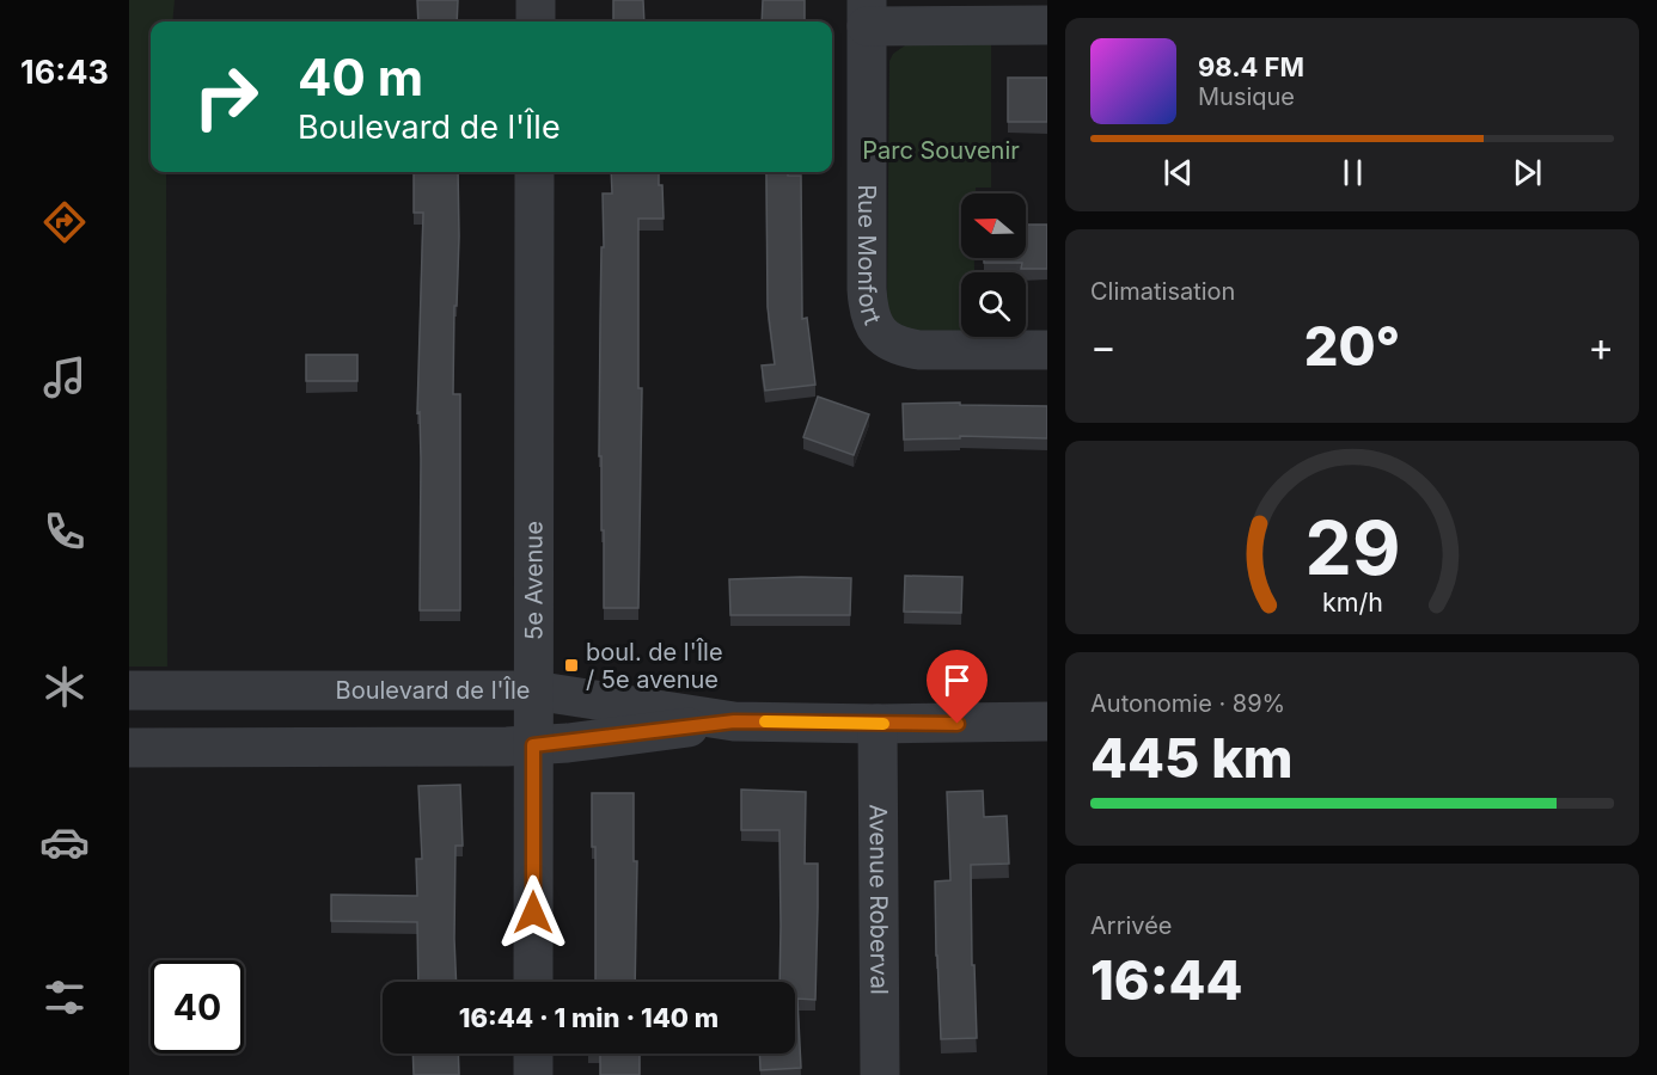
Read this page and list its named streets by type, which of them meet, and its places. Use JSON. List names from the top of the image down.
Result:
{
  "streets": {
    "street": [
      "Rue Monfort",
      "5e Avenue",
      "Boulevard de l'Île",
      "Avenue Roberval"
    ]
  },
  "crossings": [
    ["5e Avenue", "Boulevard de l'Île"],
    ["Boulevard de l'Île", "Avenue Roberval"]
  ],
  "parks": ["Parc Souvenir"],
  "places": {
    "transit": ["boul. de l'Île / 5e avenue"]
  },
  "north": "left",
  "page": {
    "tabs": "16:43",
    "turn": ["40 m", "Boulevard de l'Île"],
    "song": ["98.4 FM", "Musique"],
    "tile": [
      "Climatisation",
      ["Autonomie · 89%", "445 km"],
      ["Arrivée", "16:44"]
    ],
    "heat": ["−", "20°", "+"],
    "limit": "40",
    "trip": "16:44 · 1 min · 140 m",
    "gauge": ["29", "km/h"]
  }
}
